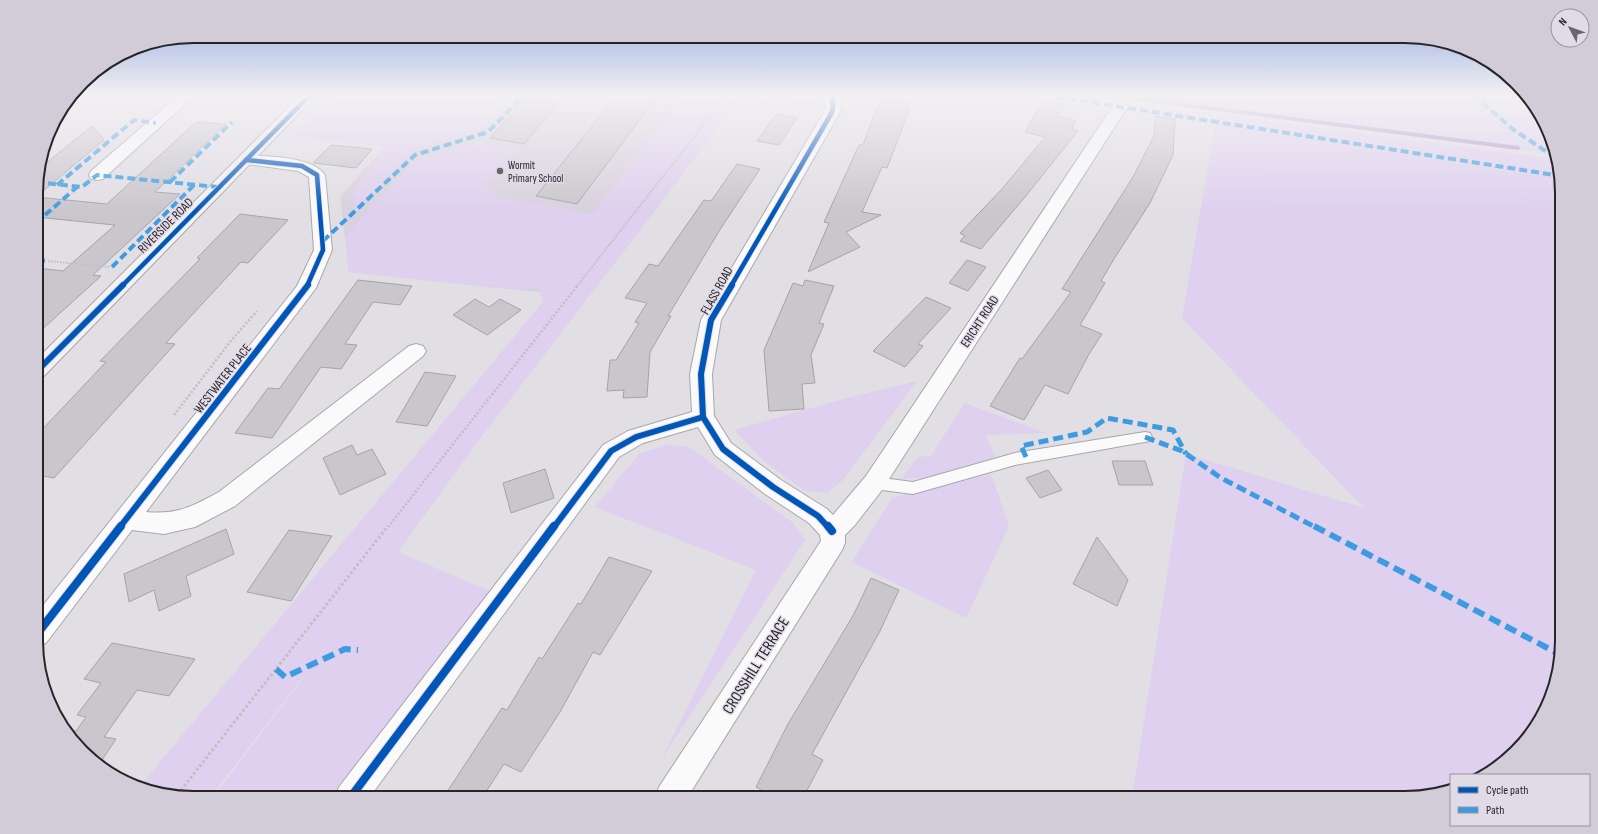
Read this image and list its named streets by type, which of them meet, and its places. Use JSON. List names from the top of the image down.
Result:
{
  "streets": {
    "main road": ["RIVERSIDE ROAD"],
    "street": [
      "FLASS ROAD",
      "ERICHT ROAD",
      "WESTWATER PLACE",
      "CROSSHILL TERRACE"
    ]
  },
  "crossings": [
    ["RIVERSIDE ROAD", "WESTWATER PLACE"],
    ["FLASS ROAD", "ERICHT ROAD"],
    ["FLASS ROAD", "CROSSHILL TERRACE"],
    ["ERICHT ROAD", "CROSSHILL TERRACE"]
  ],
  "places": ["Wormit Primary School"],
  "legend": ["Cycle path", "Path"],
  "north": "top left"
}
